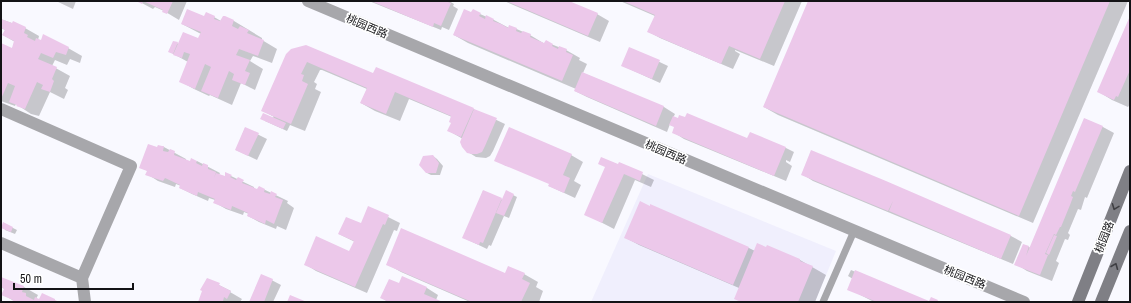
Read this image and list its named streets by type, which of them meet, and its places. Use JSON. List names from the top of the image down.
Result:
{
  "streets": {
    "main road": ["桃园路"],
    "street": ["桃园西路"]
  },
  "scale_bar": "50 m"
}
